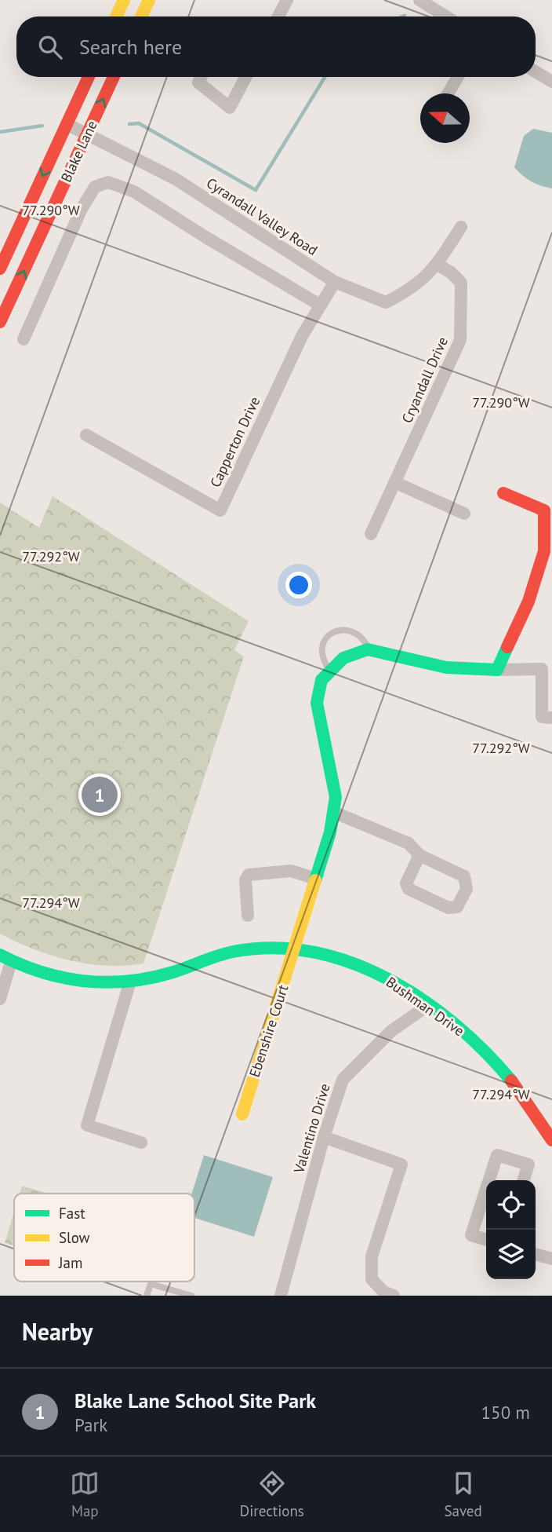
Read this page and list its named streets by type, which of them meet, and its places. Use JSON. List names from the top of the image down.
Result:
{
  "streets": {
    "street": [
      "Blake Lane",
      "Cyrandall Valley Road",
      "Cryandall Drive",
      "Capperton Drive",
      "Bushman Drive",
      "Ebenshire Court",
      "Valentino Drive"
    ]
  },
  "crossings": [
    ["Blake Lane", "Cyrandall Valley Road"],
    ["Cyrandall Valley Road", "Cryandall Drive"],
    ["Cyrandall Valley Road", "Capperton Drive"],
    ["Bushman Drive", "Ebenshire Court"],
    ["Bushman Drive", "Valentino Drive"]
  ],
  "legend": ["Fast", "Slow", "Jam"],
  "north": "left",
  "page": {
    "search": "Search here",
    "pins": "1",
    "heading": "Nearby",
    "list": [
      {
        "mark": "1",
        "name": "Blake Lane School Site Park",
        "note": "Park",
        "value": "150 m"
      }
    ],
    "nav": ["Map", "Directions", "Saved"]
  },
  "coordinates": ["77.290°W", "77.292°W", "77.294°W"]
}
